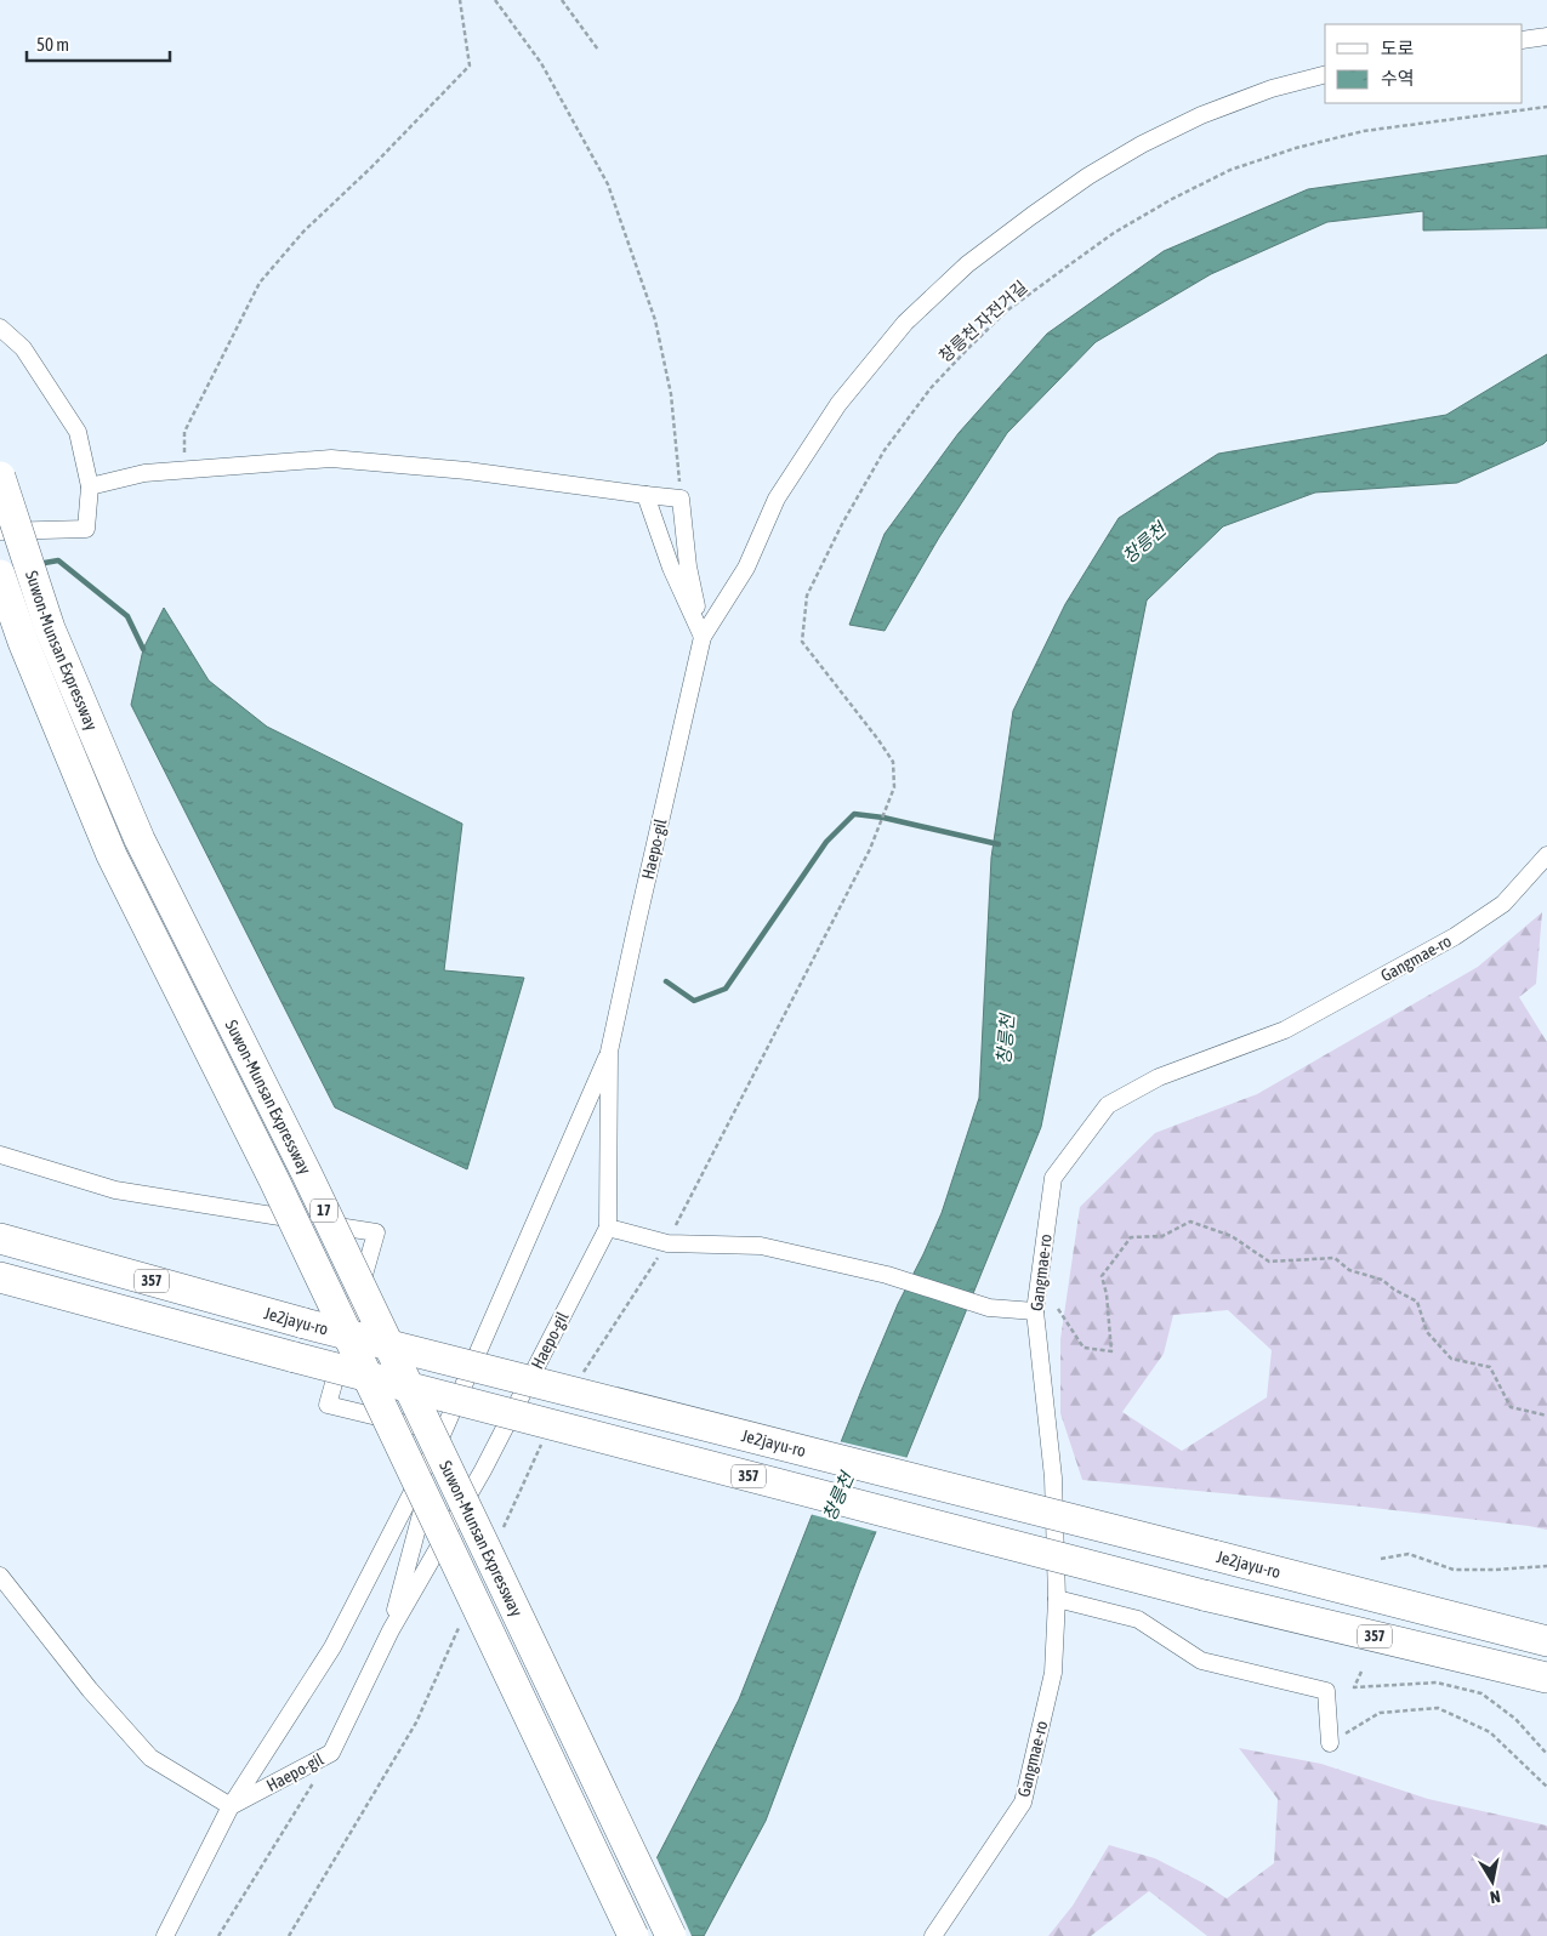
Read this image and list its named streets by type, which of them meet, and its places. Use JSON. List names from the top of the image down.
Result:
{
  "streets": {
    "highway": [
      "Suwon-Munsan Expressway",
      "17",
      "357",
      "Je2jayu-ro"
    ],
    "street": ["Haepo-gil", "Gangmae-ro"],
    "path": ["창릉천 자전거길"]
  },
  "water": ["창릉천"],
  "legend": ["도로", "수역"],
  "scale_bar": "50 m",
  "north": "bottom"
}
